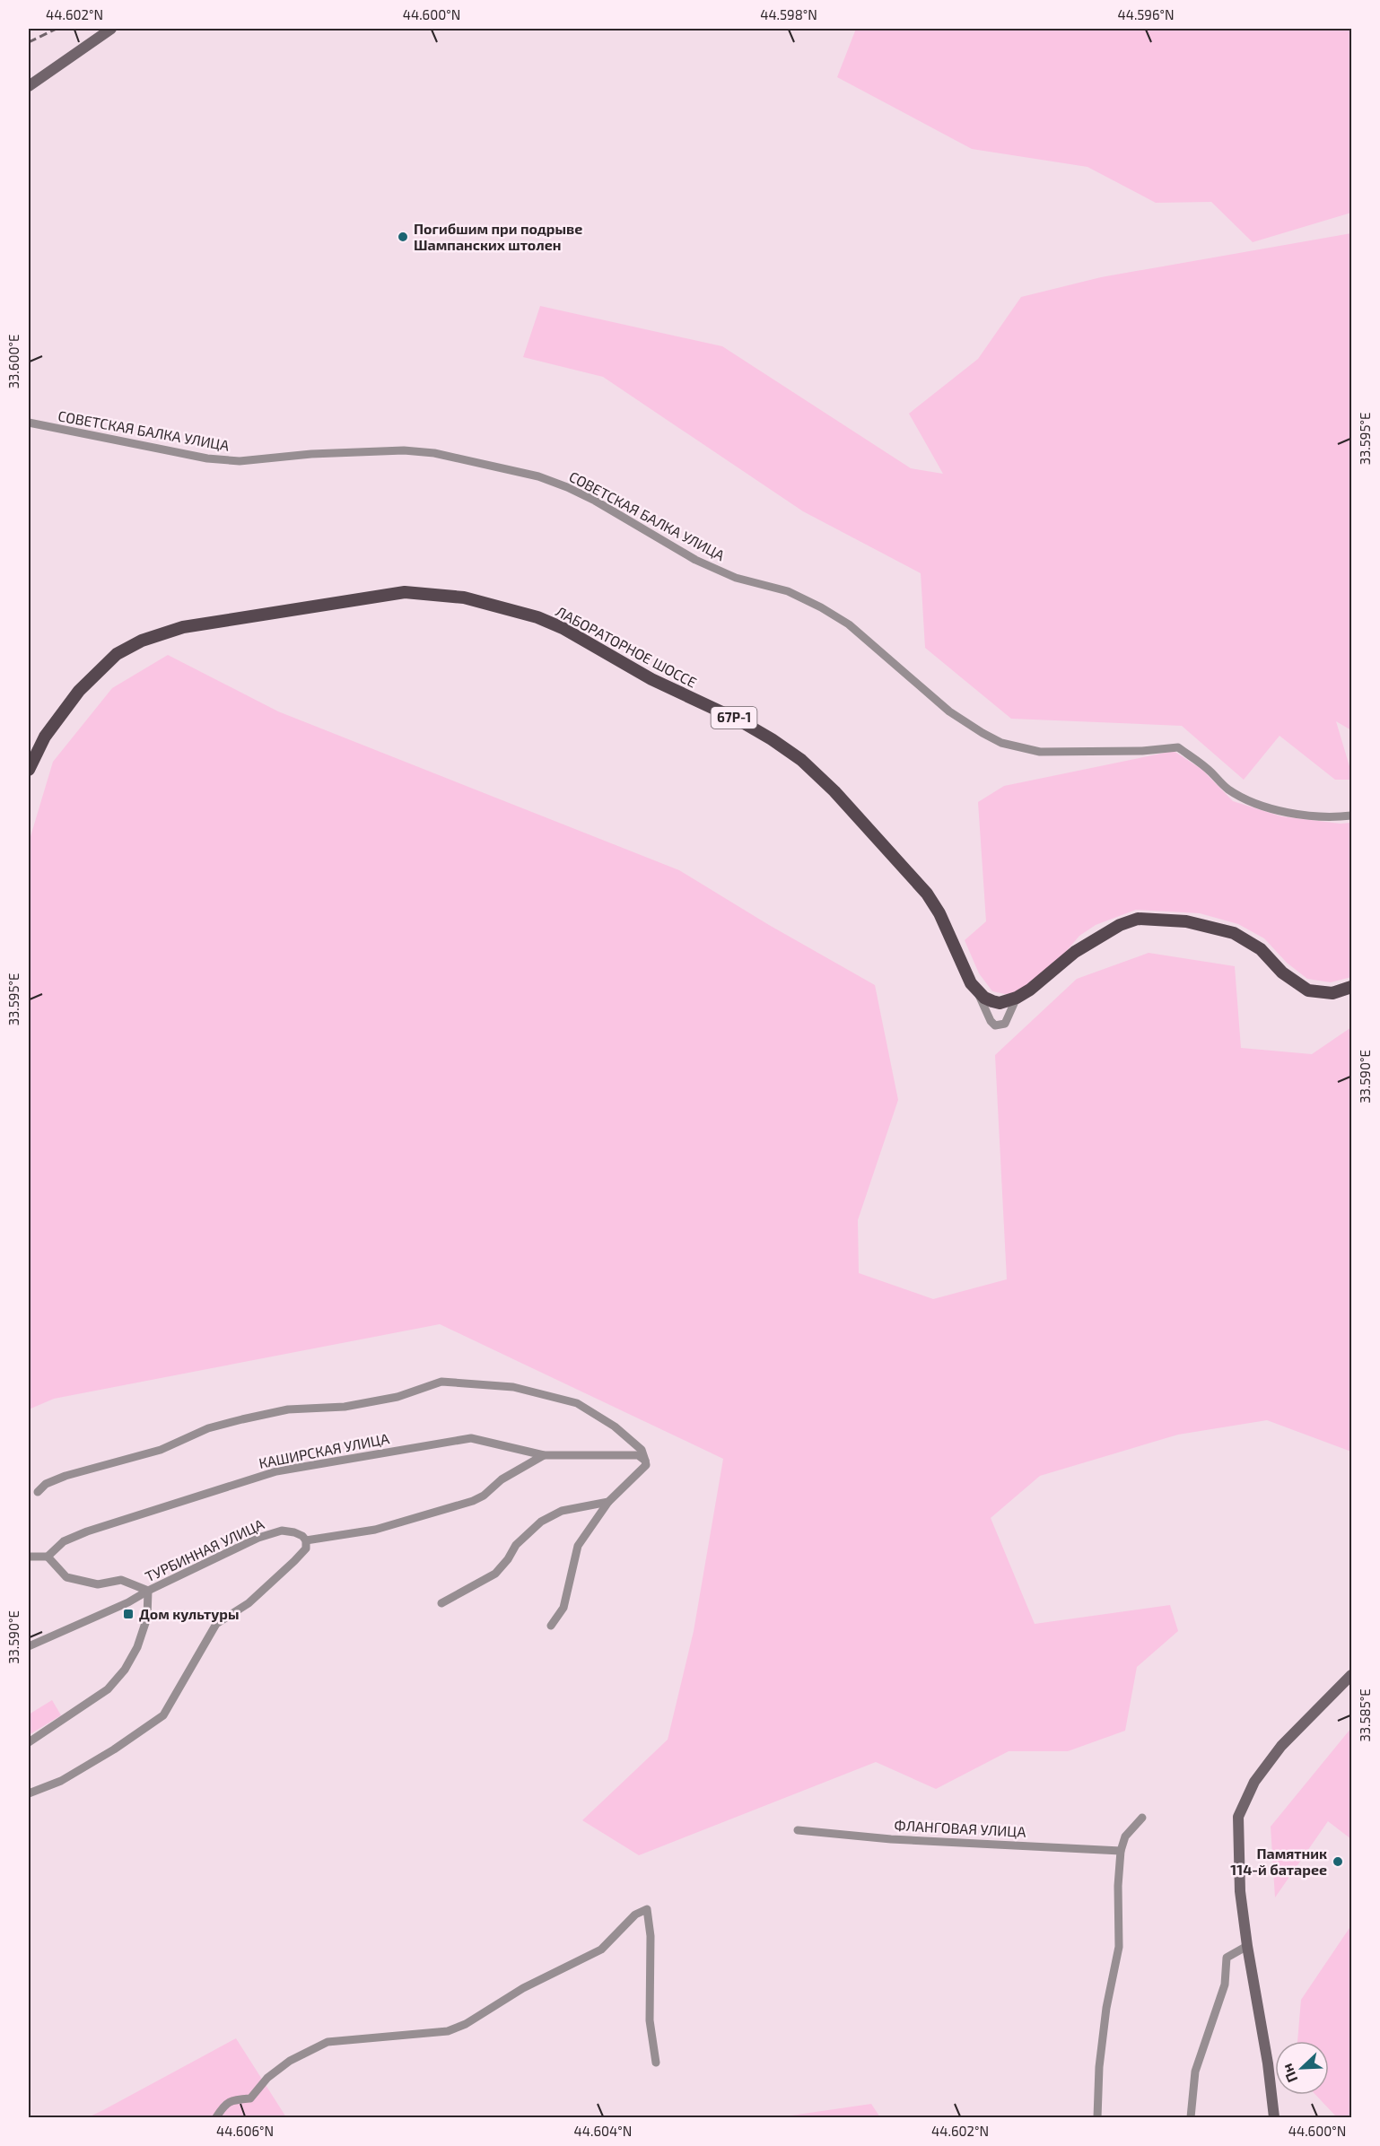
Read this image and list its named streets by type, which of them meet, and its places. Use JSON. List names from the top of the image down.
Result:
{
  "streets": {
    "main road": ["ЛАБОРАТОРНОЕ ШОССЕ", "67Р-1"],
    "street": [
      "СОВЕТСКАЯ БАЛКА УЛИЦА",
      "КАШИРСКАЯ УЛИЦА",
      "ТУРБИННАЯ УЛИЦА",
      "ФЛАНГОВАЯ УЛИЦА"
    ]
  },
  "places": {
    "other": ["Погибшим при подрыве Шампанских штолен", "Памятник 114-й батарее"],
    "transit": ["Дом культуры"]
  },
  "north": "bottom left",
  "coordinates": [
    "44.602°N",
    "44.600°N",
    "44.598°N",
    "44.596°N",
    "33.600°E",
    "33.595°E",
    "33.590°E",
    "33.585°E",
    "44.606°N",
    "44.604°N"
  ]
}
